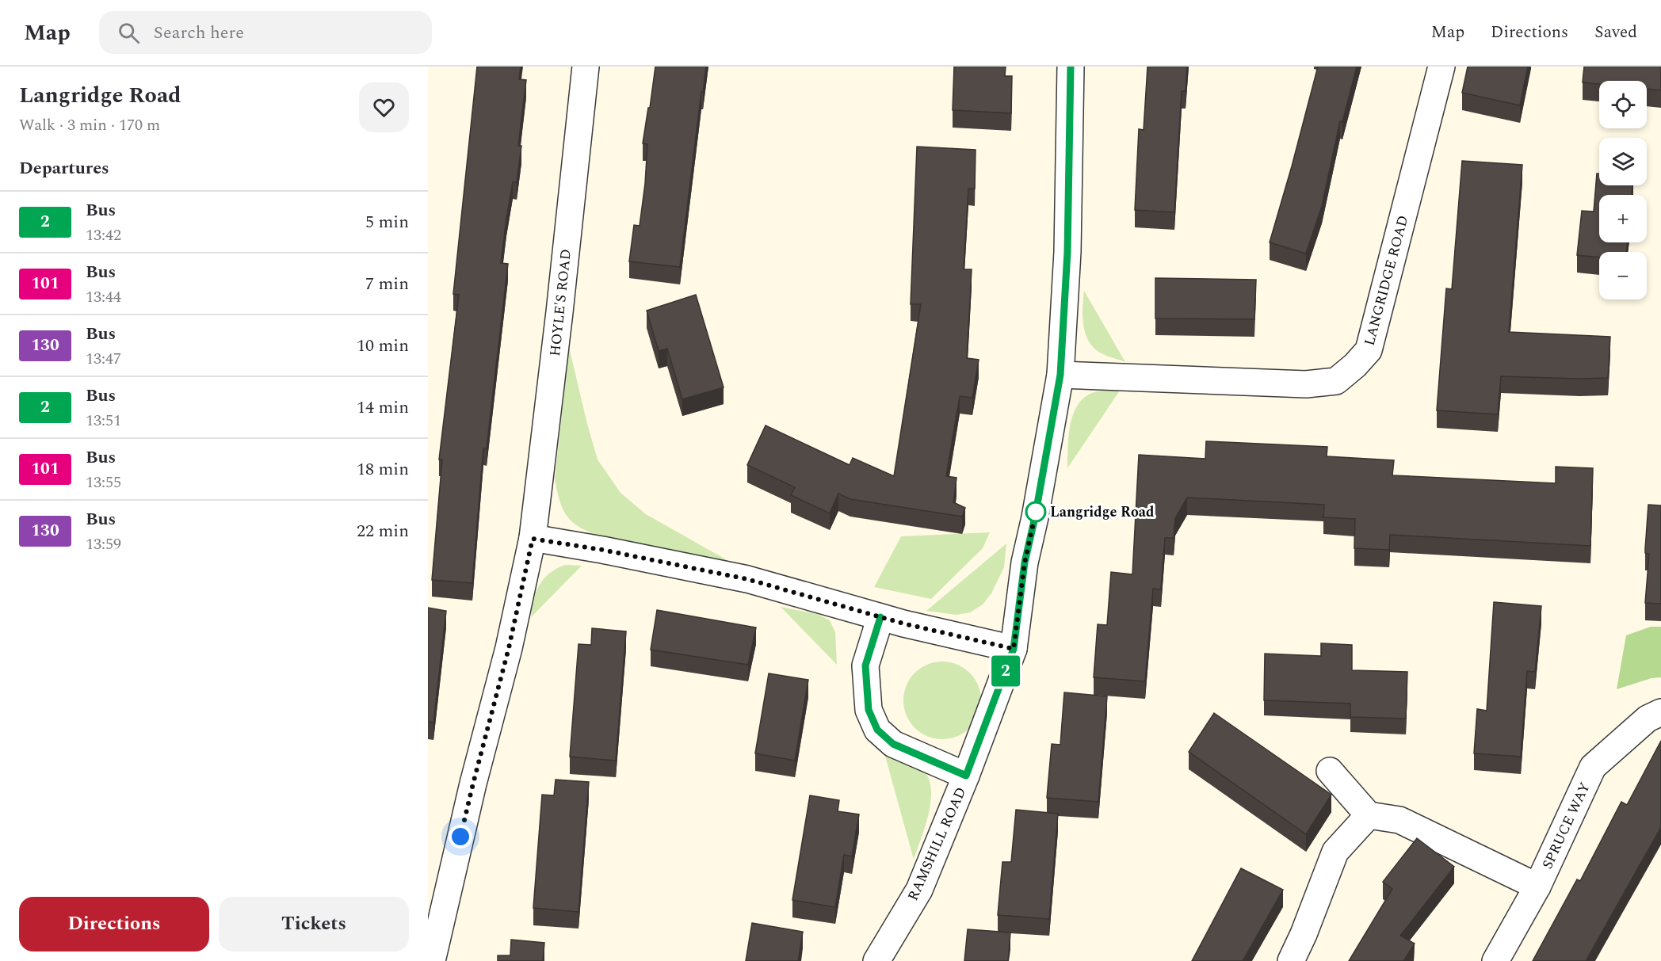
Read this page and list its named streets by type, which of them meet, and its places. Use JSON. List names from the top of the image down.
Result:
{
  "streets": {
    "street": [
      "LANGRIDGE ROAD",
      "HOYLE'S ROAD",
      "SPRUCE WAY",
      "RAMSHILL ROAD"
    ]
  },
  "crossings": [
    ["LANGRIDGE ROAD", "RAMSHILL ROAD"]
  ],
  "places": ["Langridge Road"],
  "lines": ["bus line 2"],
  "page": {
    "header": "Map",
    "search": "Search here",
    "nav": ["Map", "Directions", "Saved"],
    "heading": [
      ["Langridge Road", "Walk · 3 min · 170 m"],
      "Departures"
    ],
    "on_map": "2",
    "map_buttons": ["+", "−"],
    "list": [
      {
        "mark": "2",
        "name": "Bus",
        "note": "13:42",
        "value": "5 min"
      },
      {
        "mark": "101",
        "name": "Bus",
        "note": "13:44",
        "value": "7 min"
      },
      {
        "mark": "130",
        "name": "Bus",
        "note": "13:47",
        "value": "10 min"
      },
      {
        "mark": "2",
        "name": "Bus",
        "note": "13:51",
        "value": "14 min"
      },
      {
        "mark": "101",
        "name": "Bus",
        "note": "13:55",
        "value": "18 min"
      },
      {
        "mark": "130",
        "name": "Bus",
        "note": "13:59",
        "value": "22 min"
      }
    ],
    "buttons": ["Directions", "Tickets"]
  }
}
